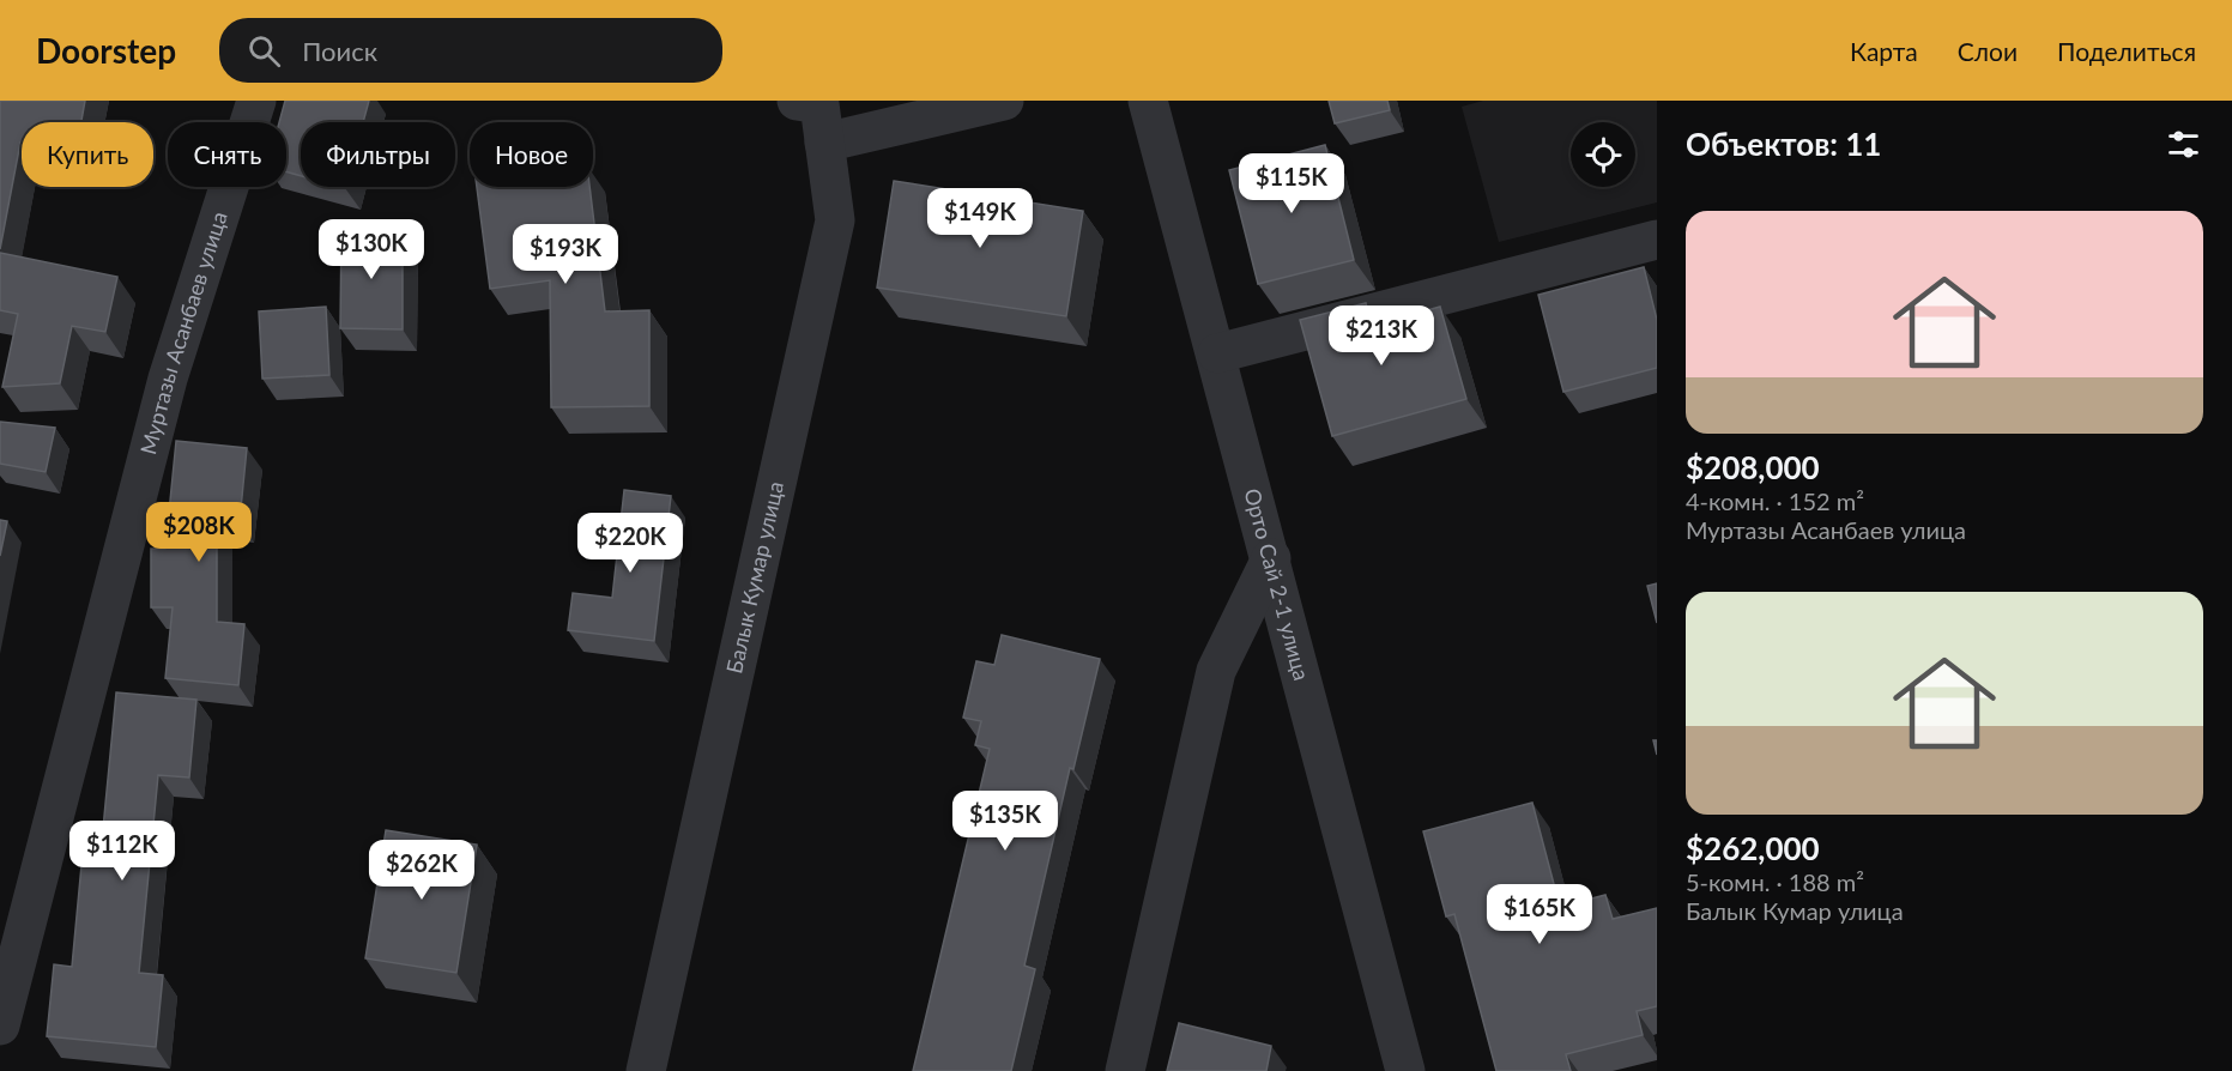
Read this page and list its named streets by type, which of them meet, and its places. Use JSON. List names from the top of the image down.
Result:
{
  "streets": {
    "street": ["Муртазы Асанбаев улица", "Балык Кумар улица", "Орто Сай 2-1 улица"]
  },
  "page": {
    "header": "Doorstep",
    "search": "Поиск",
    "nav": ["Карта", "Слои", "Поделиться"],
    "heading": "Объектов: 11",
    "chip": [
      "Купить",
      "Снять",
      "Фильтры",
      "Новое"
    ],
    "price": [
      "$115K",
      "$149K",
      "$130K",
      "$193K",
      "$213K",
      "$208K",
      "$220K",
      "$135K",
      "$112K",
      "$262K",
      "$165K"
    ],
    "list": [
      {
        "name": "$208,000",
        "note": "4-комн. · 152 m² · Муртазы Асанбаев улица"
      },
      {
        "name": "$262,000",
        "note": "5-комн. · 188 m² · Балык Кумар улица"
      }
    ]
  }
}
